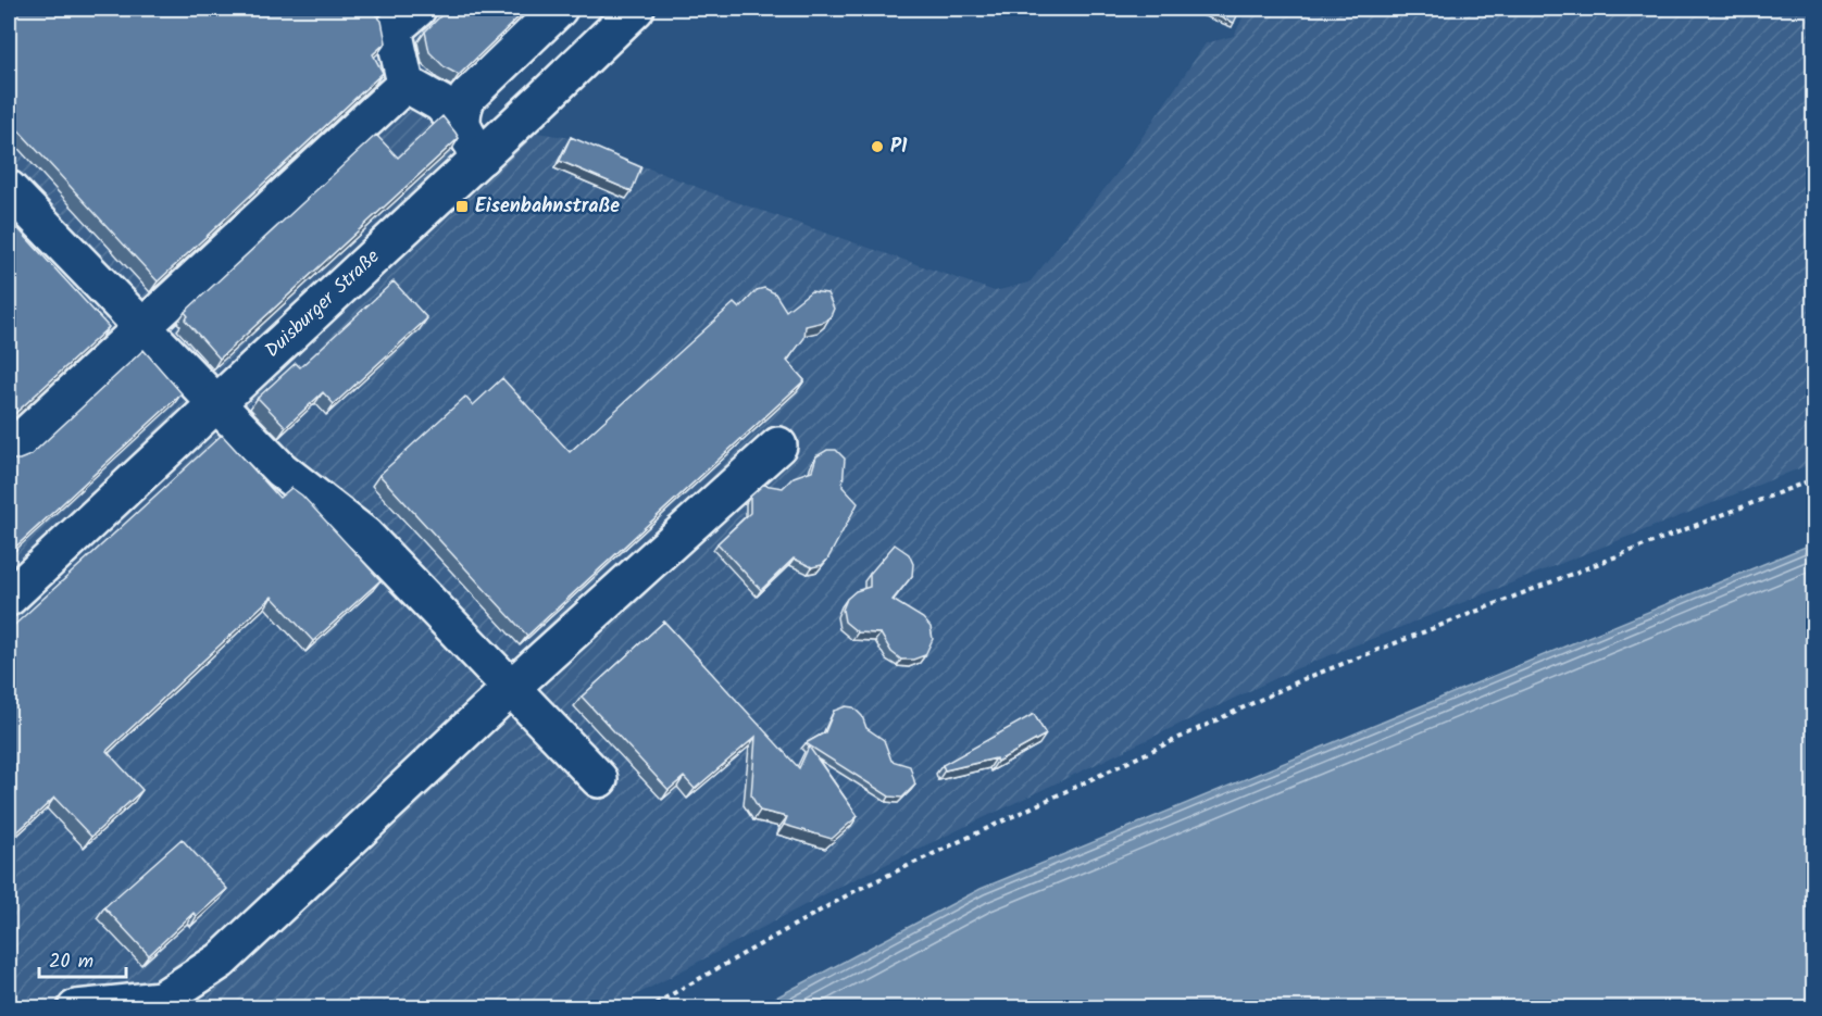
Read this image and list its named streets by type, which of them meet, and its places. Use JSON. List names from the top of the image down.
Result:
{
  "streets": {
    "main road": ["Duisburger Straße"]
  },
  "places": {
    "other": ["P1"],
    "transit": ["Eisenbahnstraße"]
  },
  "scale_bar": "20 m"
}
